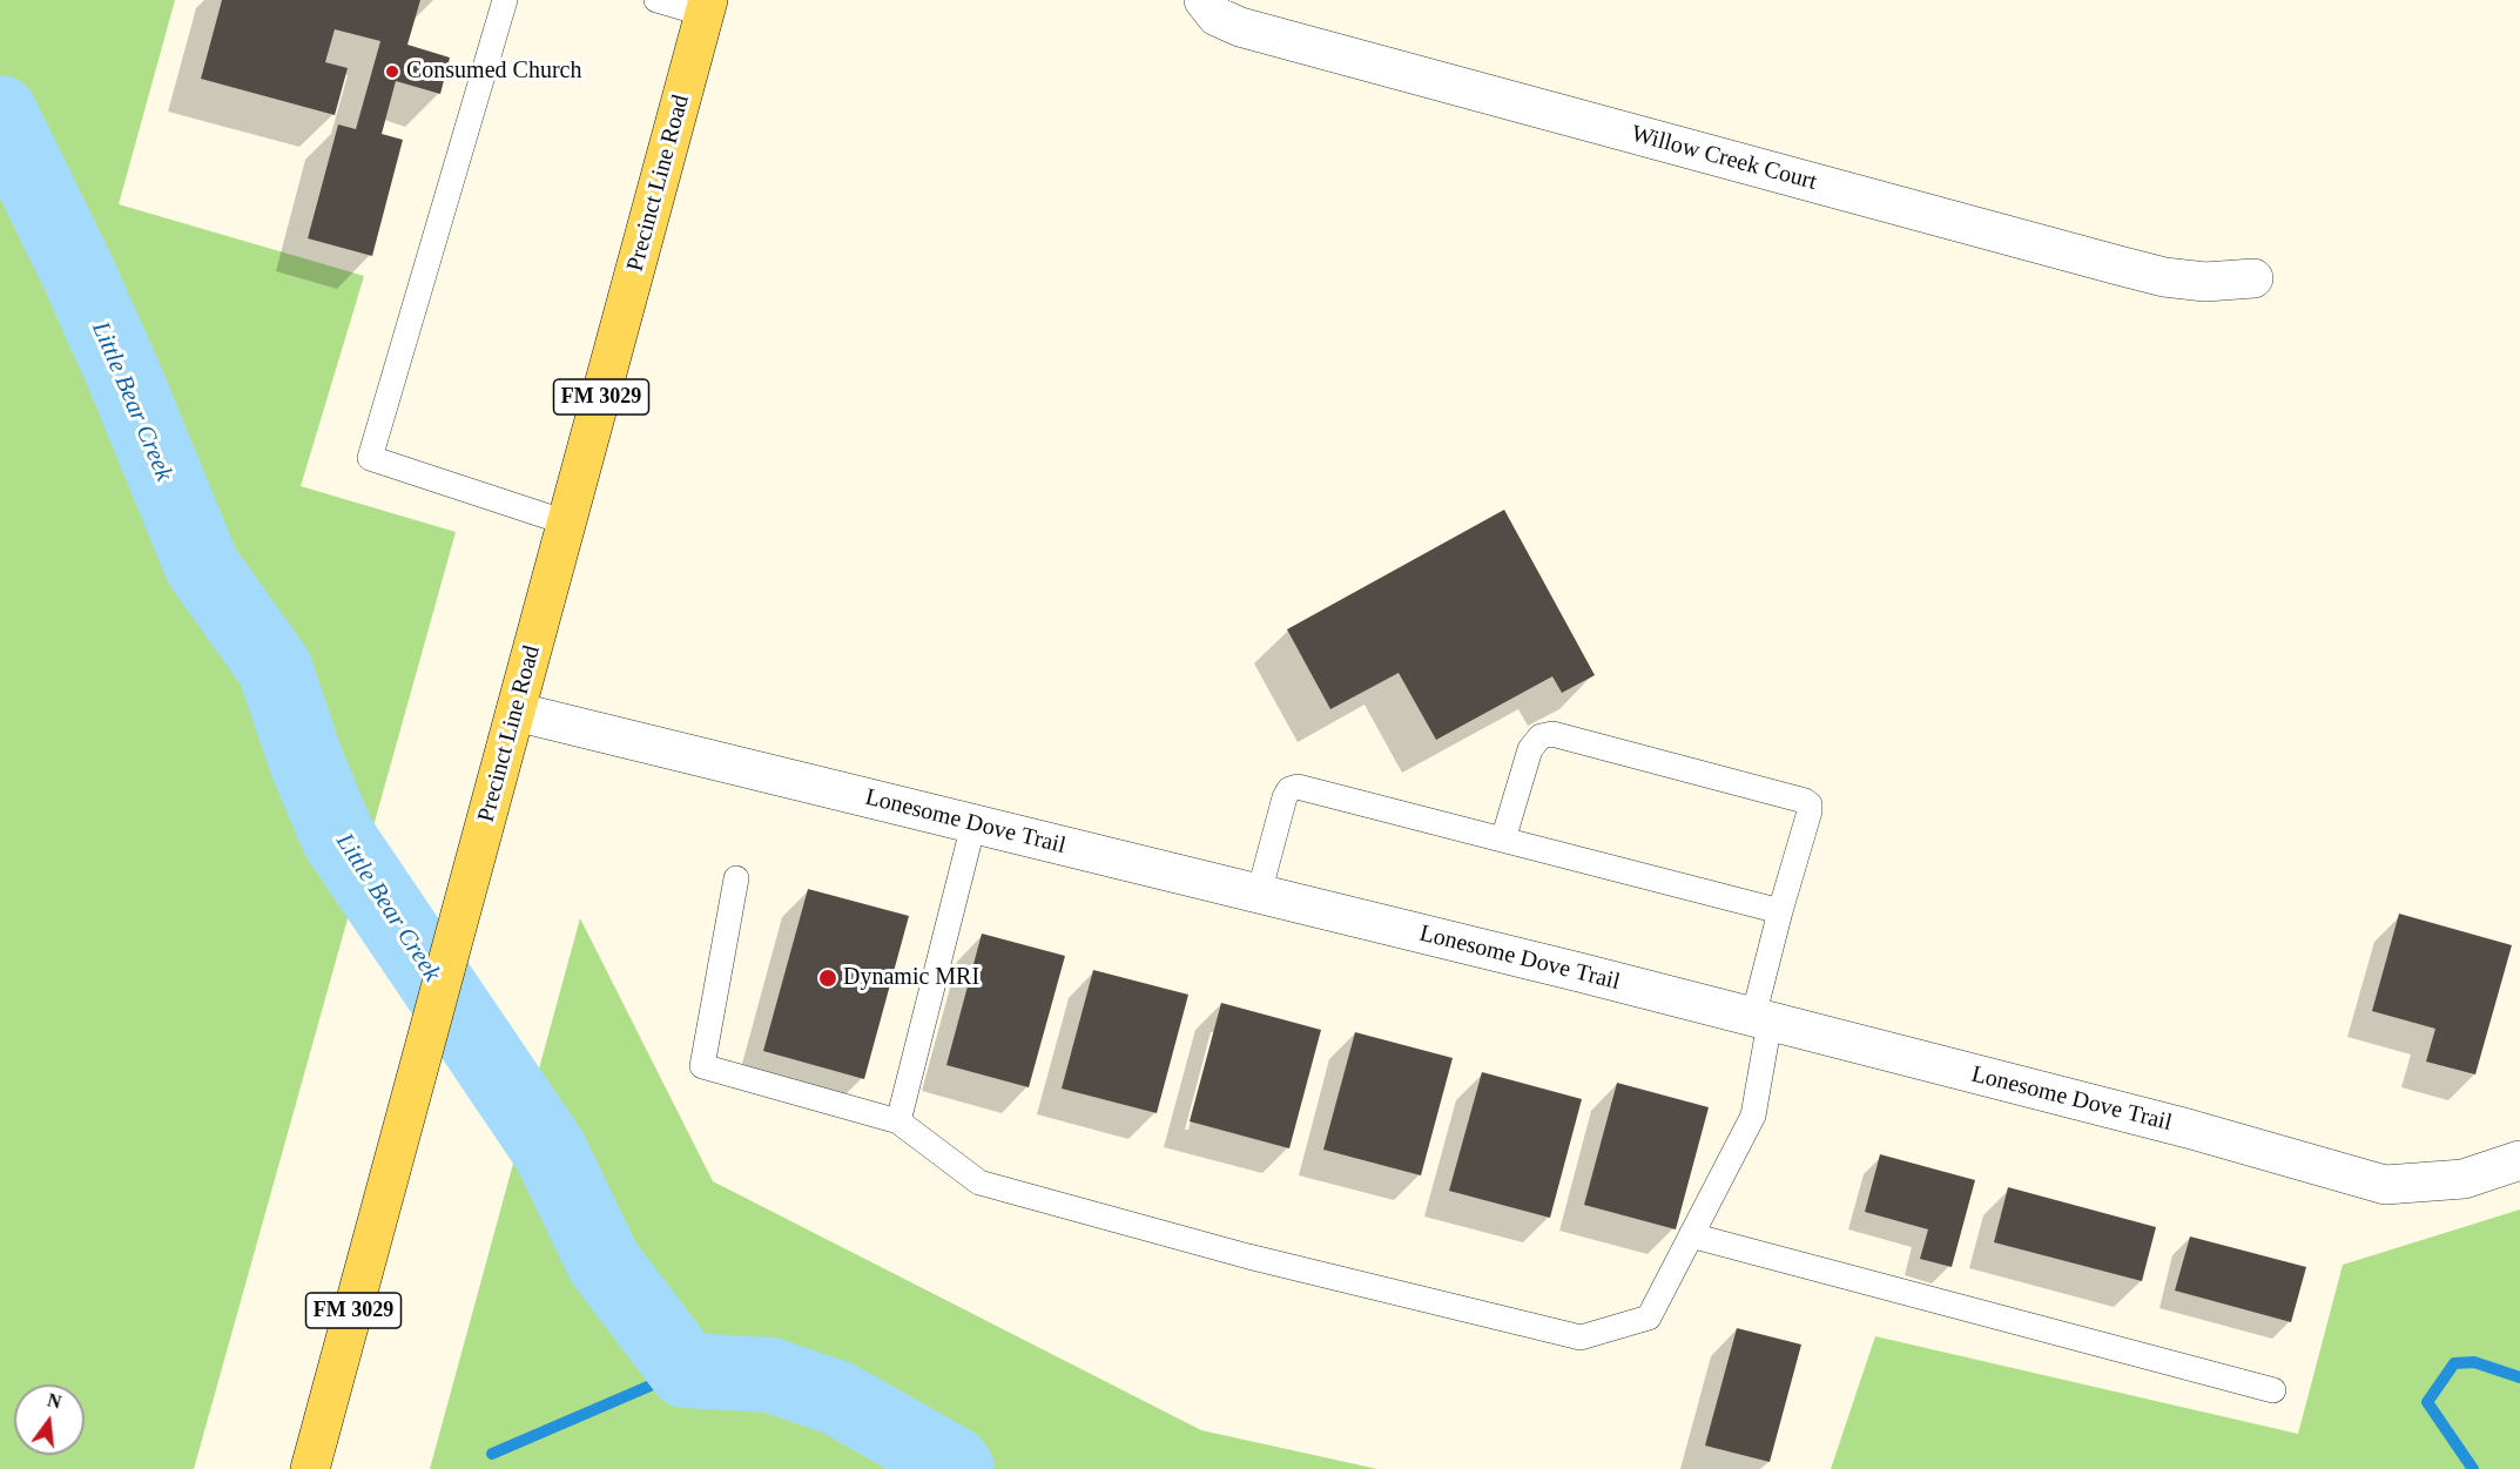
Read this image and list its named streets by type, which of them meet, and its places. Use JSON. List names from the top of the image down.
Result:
{
  "streets": {
    "main road": ["Precinct Line Road", "FM 3029"],
    "street": ["Willow Creek Court", "Lonesome Dove Trail"]
  },
  "crossings": [
    ["Precinct Line Road", "Lonesome Dove Trail"]
  ],
  "water": ["Little Bear Creek"],
  "places": ["Consumed Church", "Dynamic MRI"],
  "north": "top"
}
